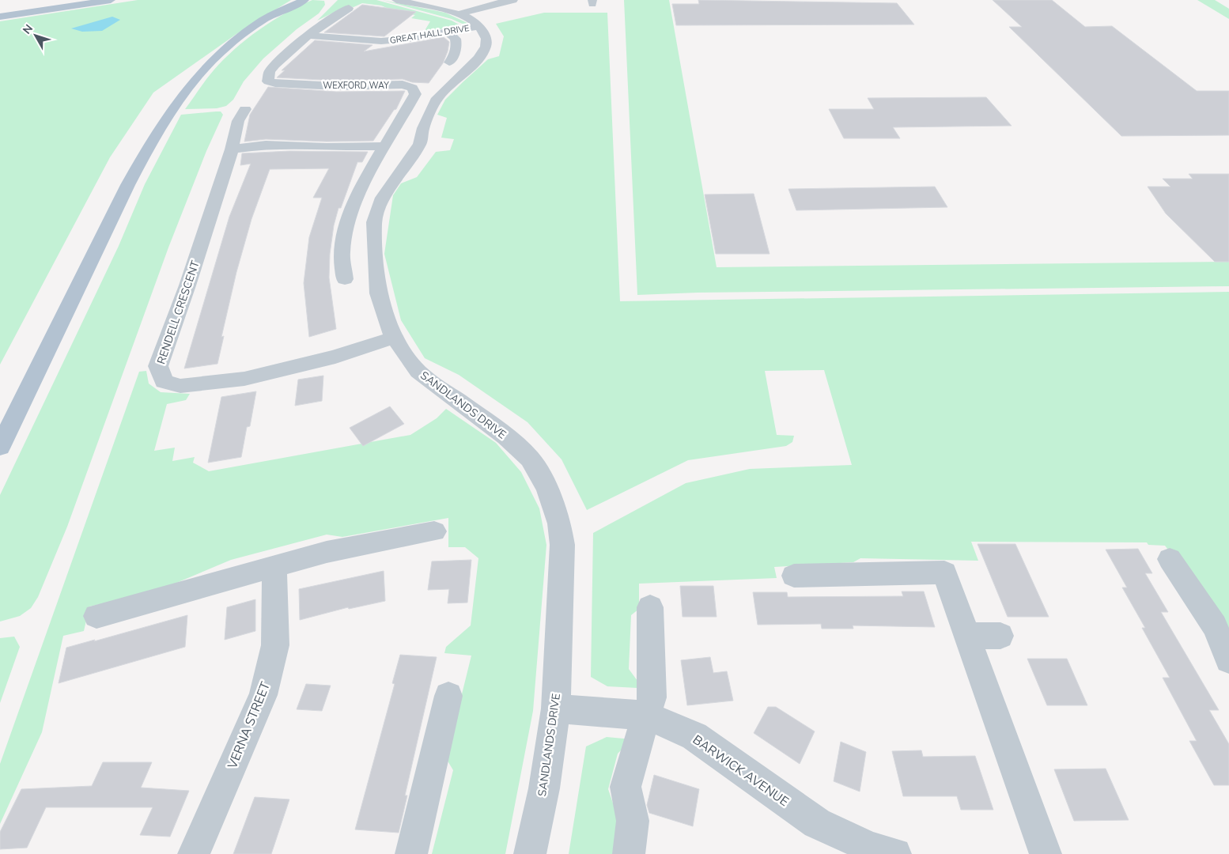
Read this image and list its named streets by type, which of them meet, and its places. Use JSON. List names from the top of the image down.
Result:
{
  "streets": {
    "street": [
      "GREAT HALL DRIVE",
      "WEXFORD WAY",
      "RENDELL CRESCENT",
      "SANDLANDS DRIVE",
      "VERNA STREET",
      "BARWICK AVENUE"
    ]
  },
  "crossings": [
    ["GREAT HALL DRIVE", "WEXFORD WAY"],
    ["GREAT HALL DRIVE", "SANDLANDS DRIVE"],
    ["RENDELL CRESCENT", "SANDLANDS DRIVE"],
    ["SANDLANDS DRIVE", "BARWICK AVENUE"]
  ],
  "north": "top left"
}
